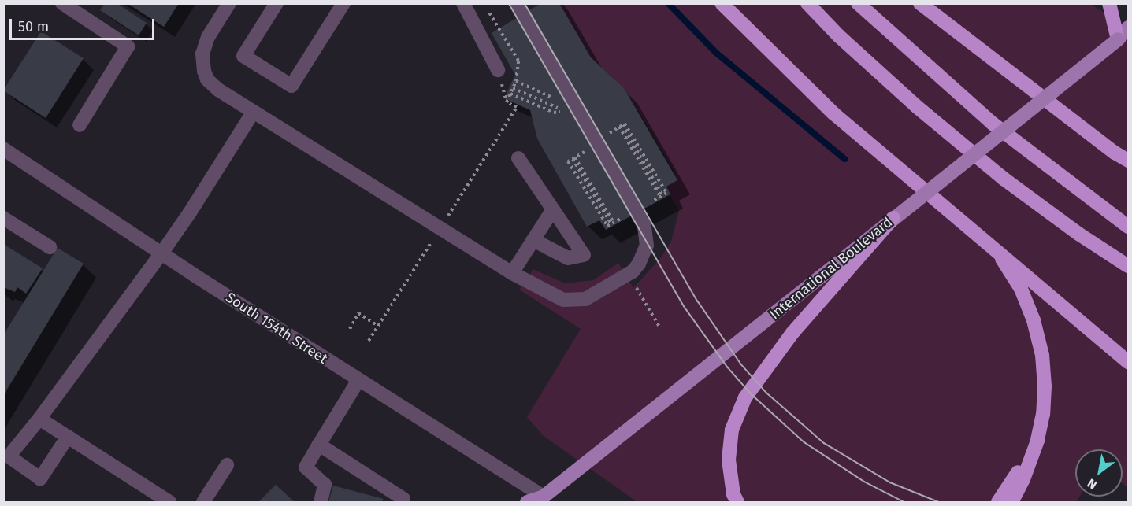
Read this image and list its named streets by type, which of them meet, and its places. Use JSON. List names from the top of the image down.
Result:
{
  "streets": {
    "main road": ["International Boulevard"],
    "street": ["South 154th Street"]
  },
  "crossings": [
    ["International Boulevard", "South 154th Street"]
  ],
  "scale_bar": "50 m",
  "north": "bottom left"
}
